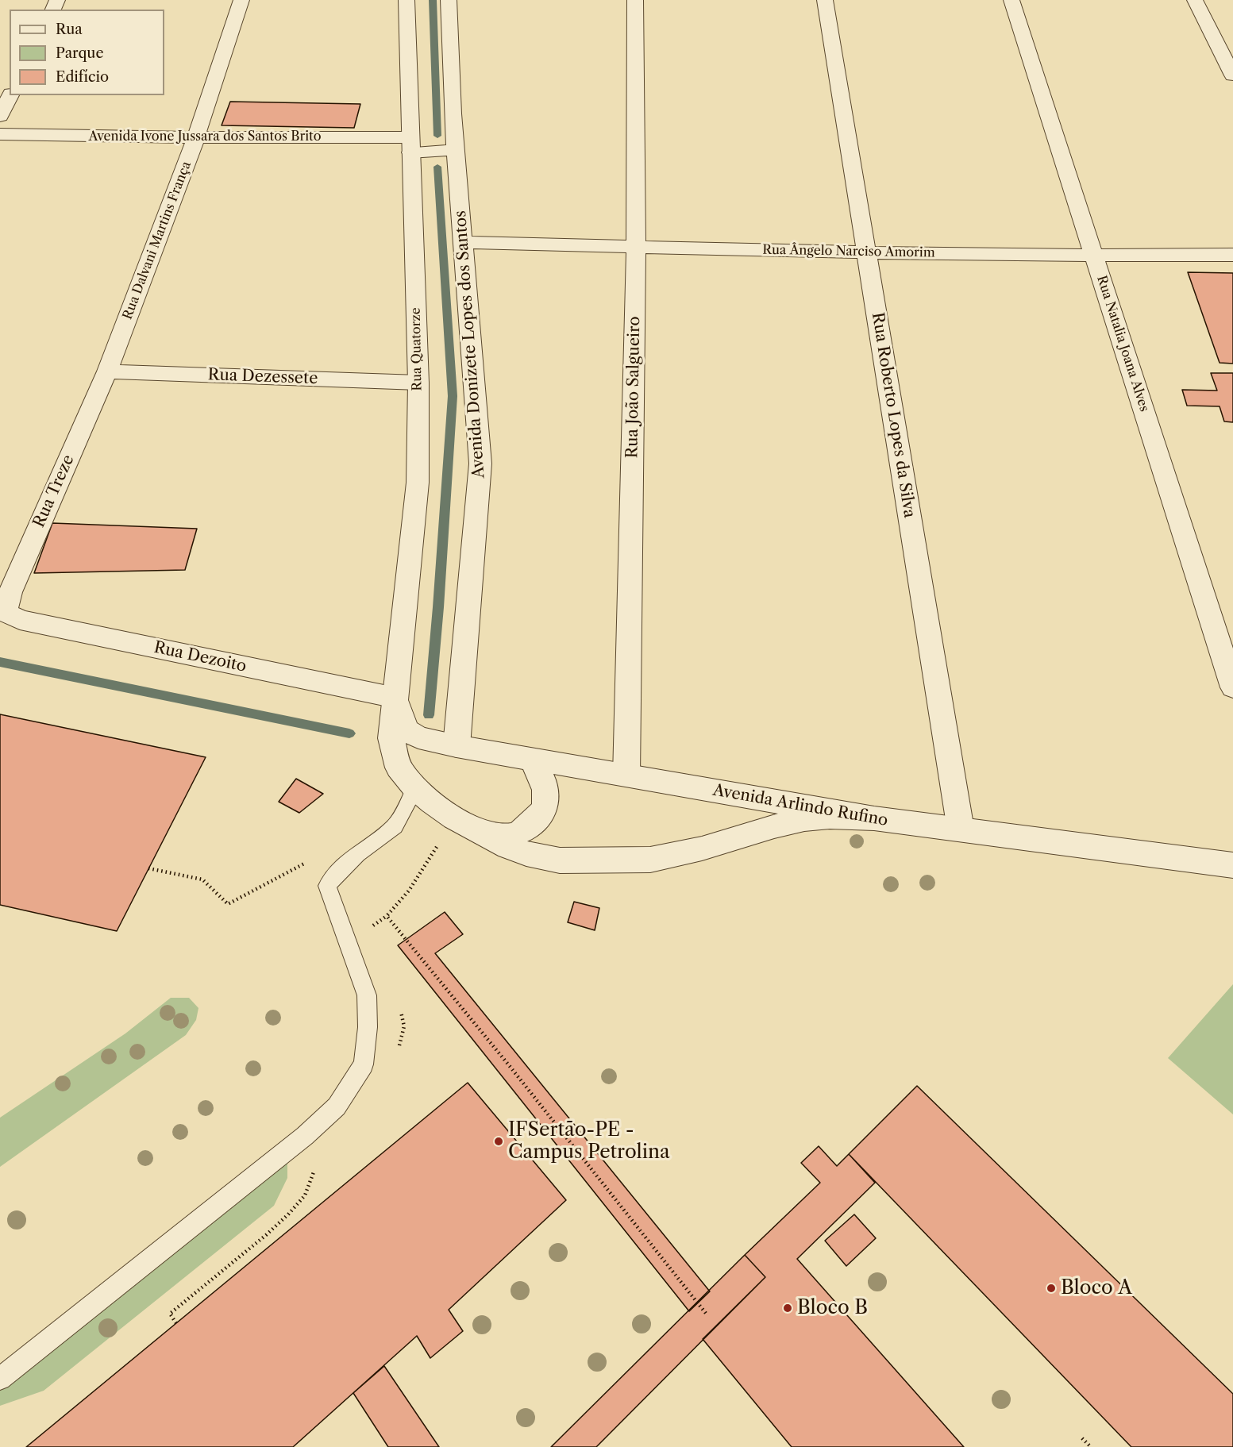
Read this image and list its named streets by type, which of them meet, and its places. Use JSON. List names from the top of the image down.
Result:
{
  "streets": {
    "street": [
      "Avenida Ivone Jussara dos Santos Brito",
      "Rua Dalvani Martins França",
      "Rua Ângelo Narciso Amorim",
      "Rua Natalia Joana Alves",
      "Avenida Donizete Lopes dos Santos",
      "Rua Quatorze",
      "Rua Dezessete",
      "Rua João Salgueiro",
      "Rua Roberto Lopes da Silva",
      "Rua Treze",
      "Rua Dezoito",
      "Avenida Arlindo Rufino"
    ]
  },
  "crossings": [
    ["Avenida Ivone Jussara dos Santos Brito", "Rua Dalvani Martins França"],
    ["Avenida Ivone Jussara dos Santos Brito", "Avenida Donizete Lopes dos Santos"],
    ["Avenida Ivone Jussara dos Santos Brito", "Rua Quatorze"],
    ["Rua Dalvani Martins França", "Rua Dezessete"],
    ["Rua Dalvani Martins França", "Rua Treze"],
    ["Rua Ângelo Narciso Amorim", "Rua Natalia Joana Alves"],
    ["Rua Ângelo Narciso Amorim", "Avenida Donizete Lopes dos Santos"],
    ["Rua Ângelo Narciso Amorim", "Rua João Salgueiro"],
    ["Rua Ângelo Narciso Amorim", "Rua Roberto Lopes da Silva"],
    ["Avenida Donizete Lopes dos Santos", "Avenida Arlindo Rufino"],
    ["Rua Quatorze", "Rua Dezessete"],
    ["Rua Quatorze", "Rua Dezoito"],
    ["Rua Quatorze", "Avenida Arlindo Rufino"],
    ["Rua Dezessete", "Rua Treze"],
    ["Rua João Salgueiro", "Avenida Arlindo Rufino"],
    ["Rua Roberto Lopes da Silva", "Avenida Arlindo Rufino"],
    ["Rua Treze", "Rua Dezoito"],
    ["Rua Dezoito", "Avenida Arlindo Rufino"]
  ],
  "places": ["IFSertão-PE - Campus Petrolina", "Bloco A", "Bloco B"],
  "legend": ["Rua", "Parque", "Edifício"]
}
